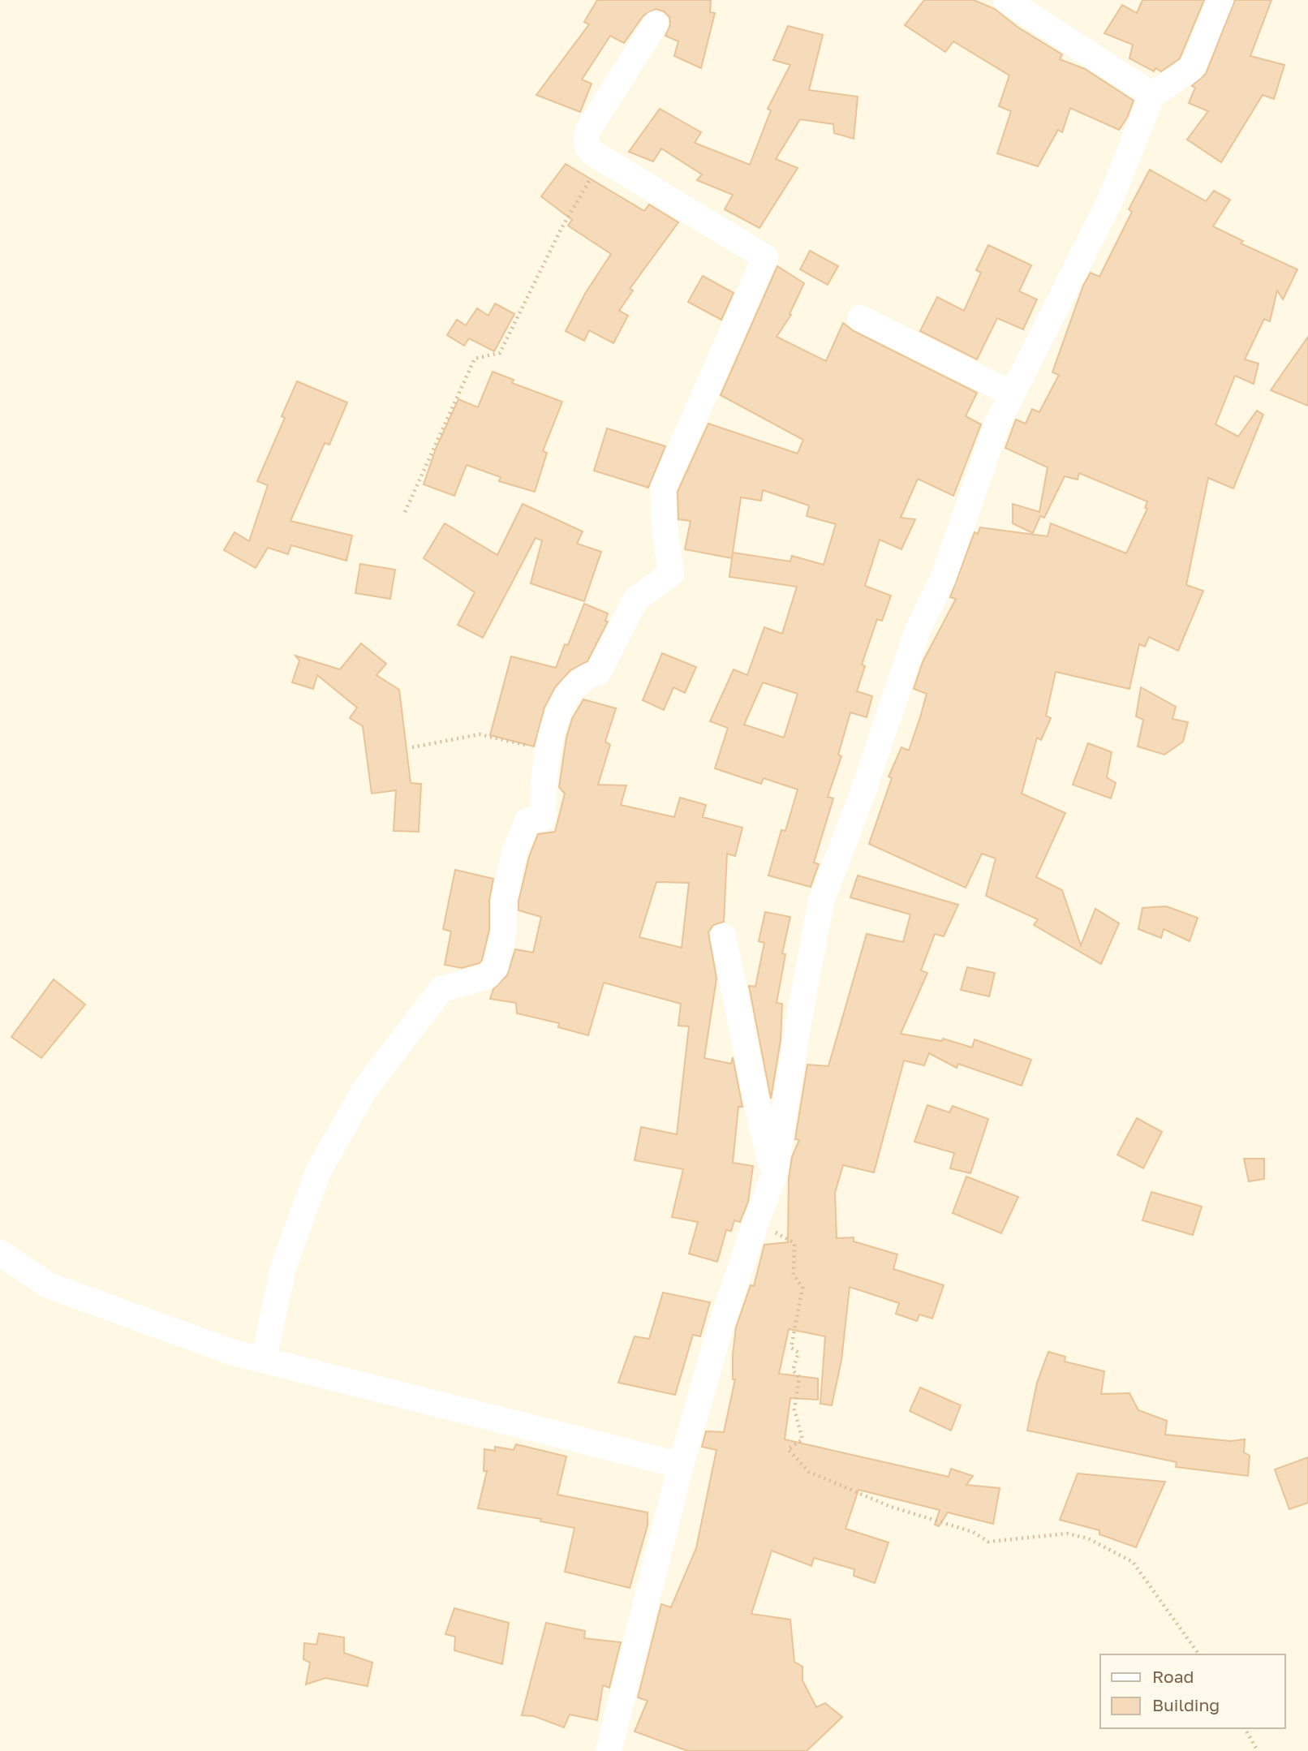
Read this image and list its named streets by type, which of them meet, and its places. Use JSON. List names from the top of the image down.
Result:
{
  "legend": ["Road", "Building"]
}
